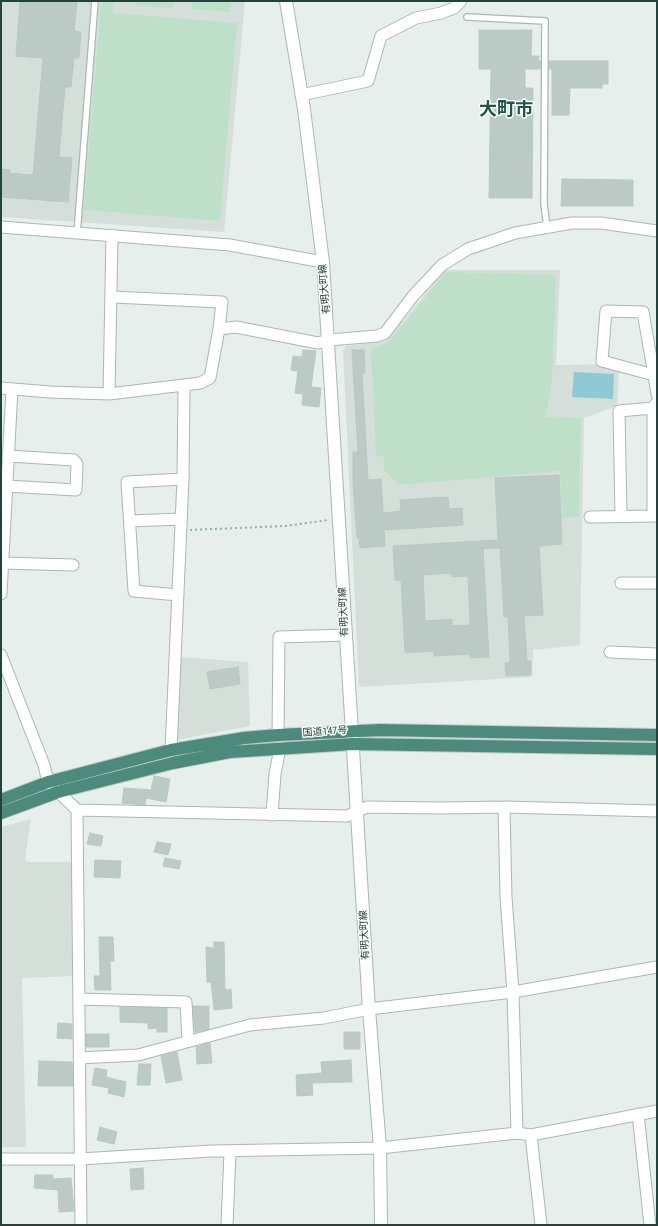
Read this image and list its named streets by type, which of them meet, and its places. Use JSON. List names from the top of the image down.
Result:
{
  "streets": {
    "highway": ["国道147号"],
    "main road": ["有明大町線"]
  },
  "crossings": [
    ["有明大町線", "国道147号"]
  ],
  "districts": ["大町市"]
}
